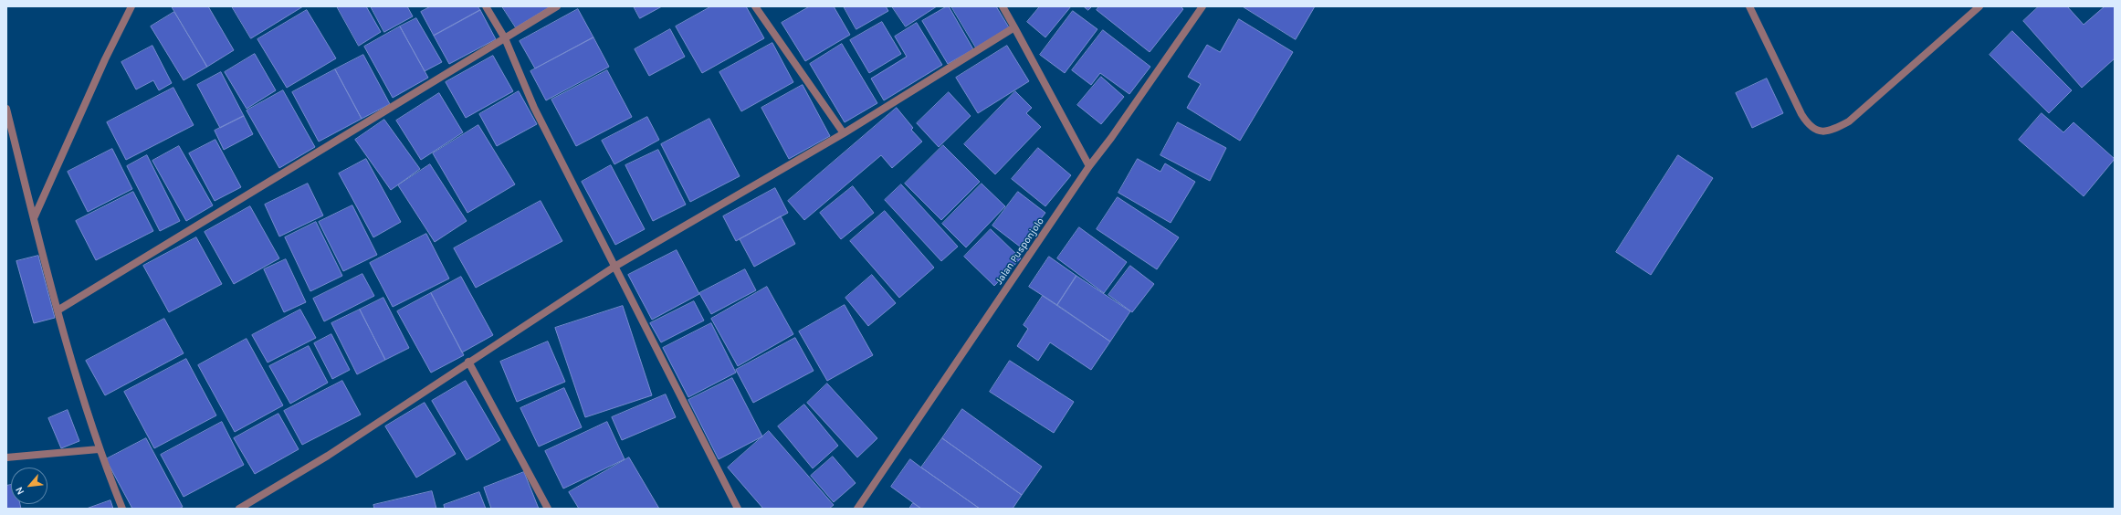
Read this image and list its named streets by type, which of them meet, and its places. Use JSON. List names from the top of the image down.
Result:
{
  "streets": {
    "street": ["Jalan Pusponjolo"]
  },
  "north": "bottom left"
}
